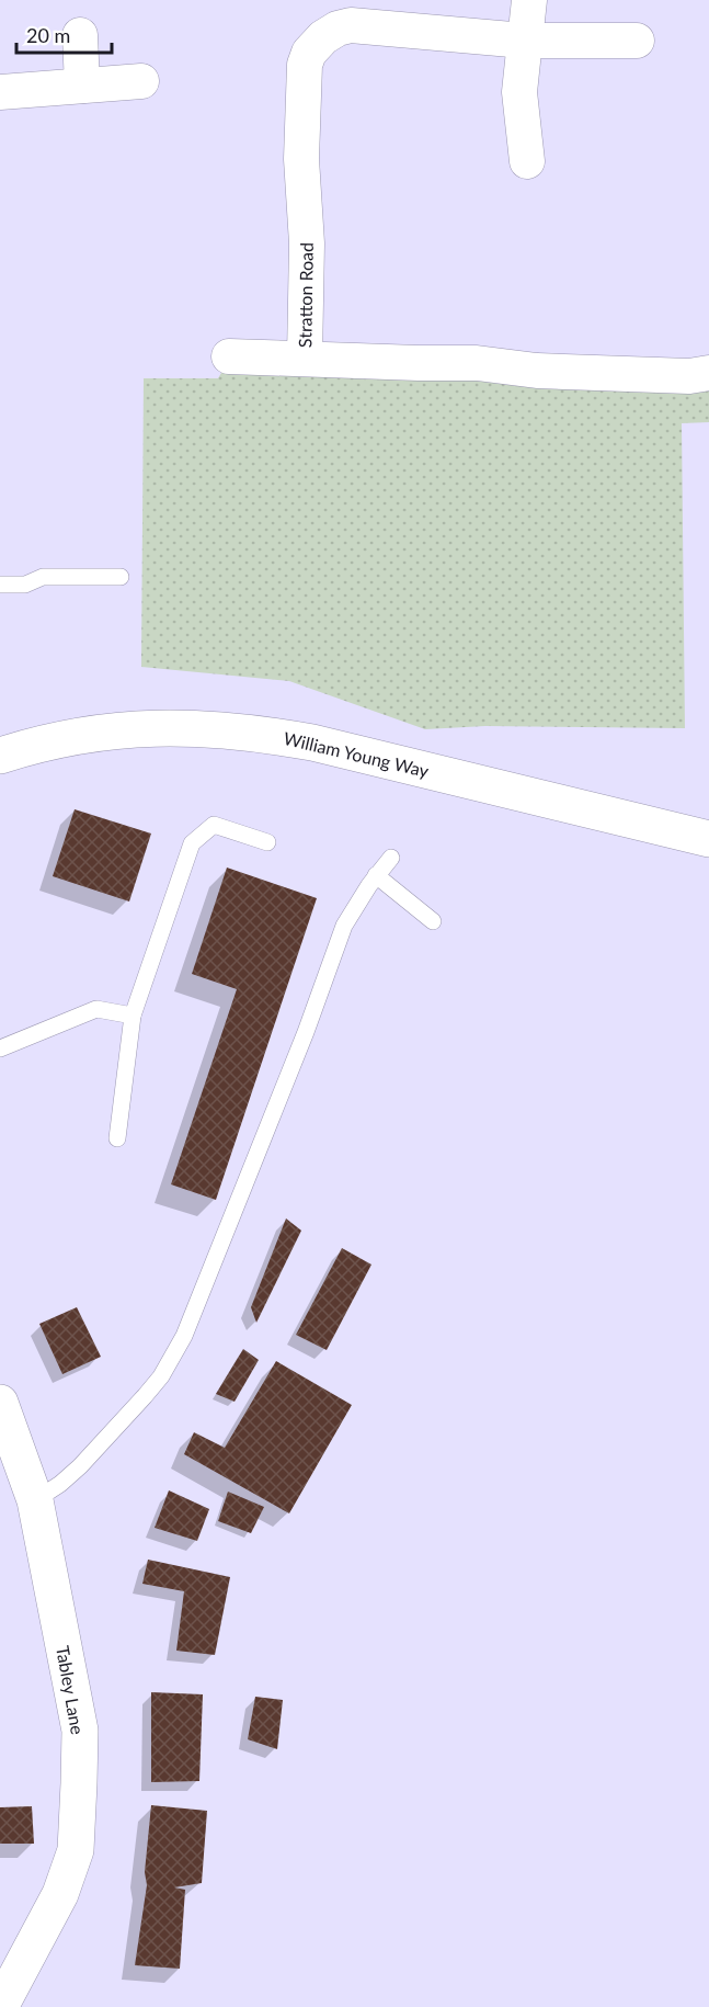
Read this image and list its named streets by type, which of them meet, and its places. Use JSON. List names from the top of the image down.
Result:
{
  "streets": {
    "main road": ["William Young Way", "Tabley Lane"],
    "street": ["Stratton Road"]
  },
  "scale_bar": "20 m"
}
